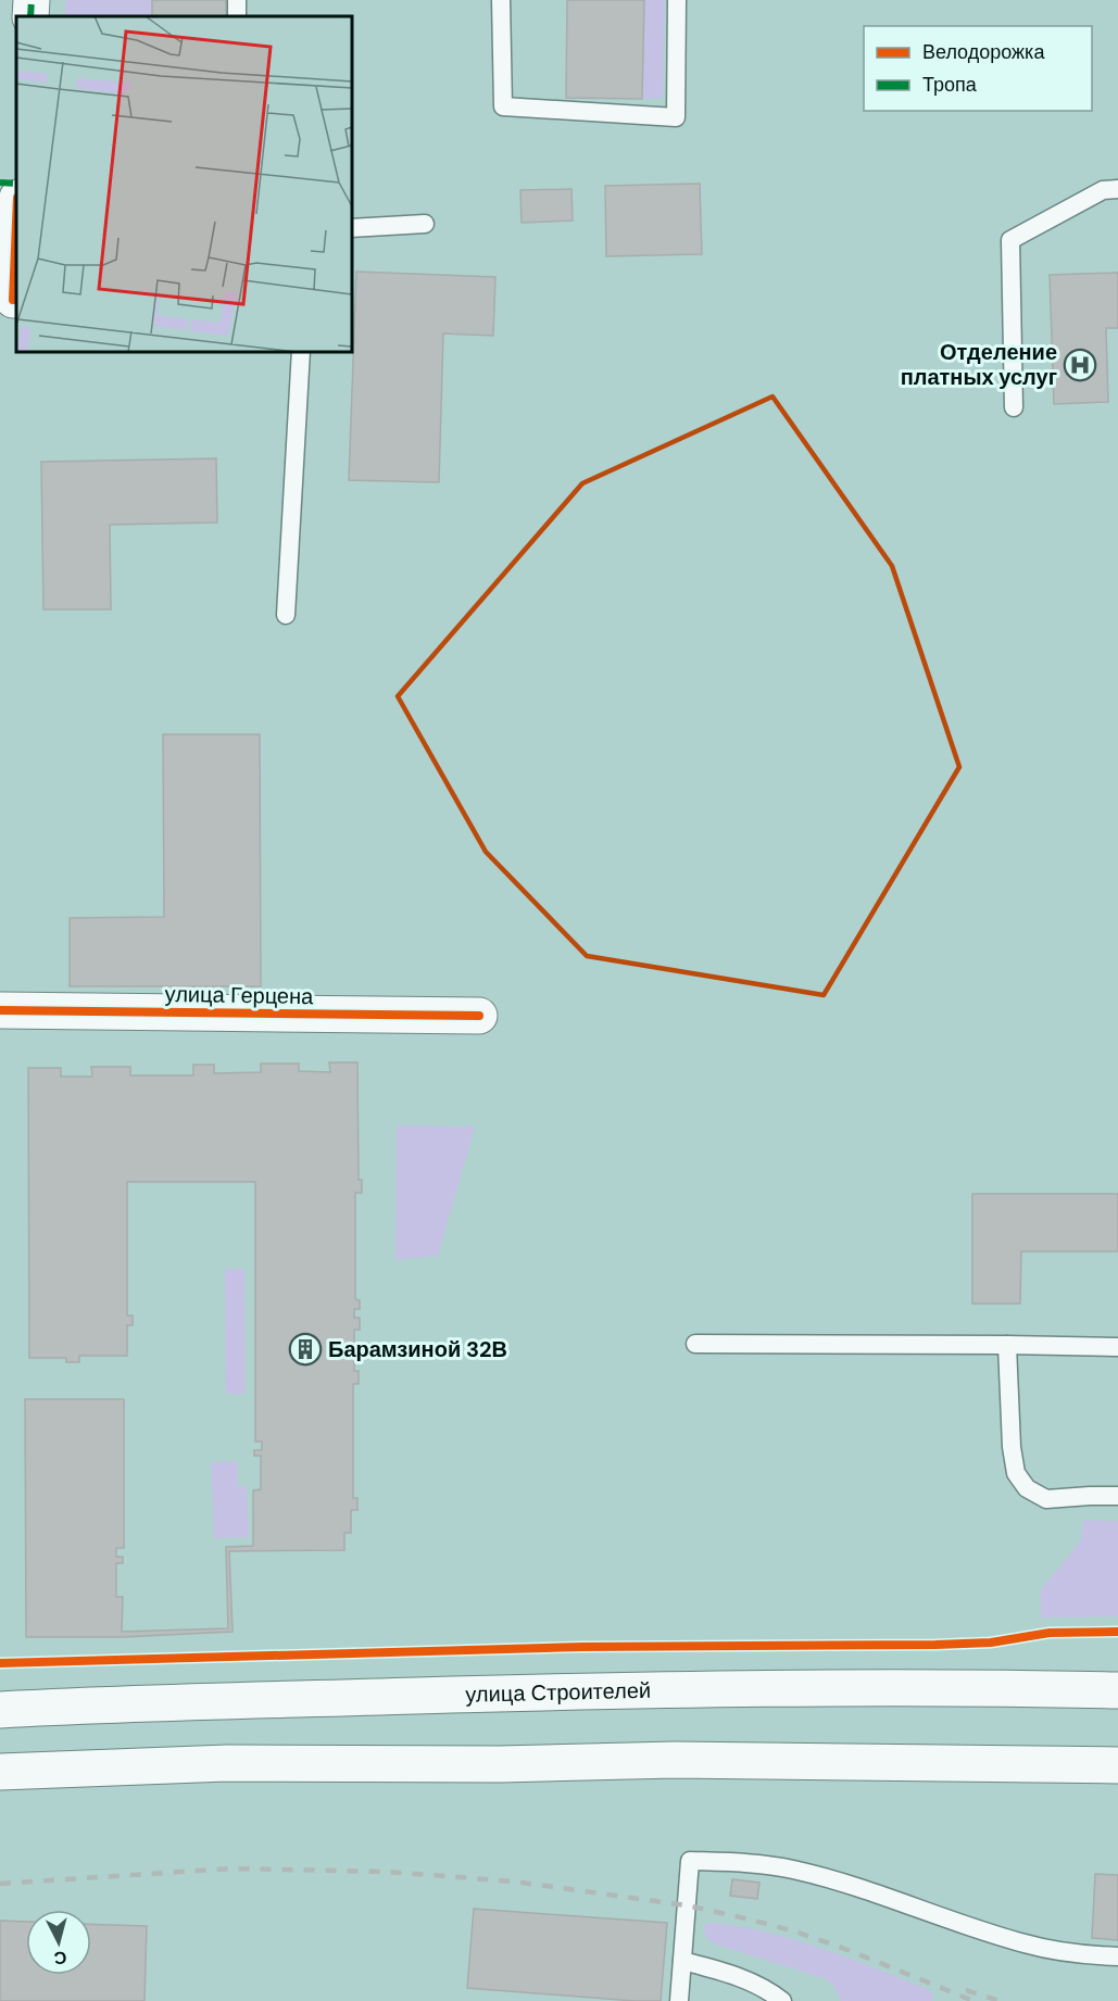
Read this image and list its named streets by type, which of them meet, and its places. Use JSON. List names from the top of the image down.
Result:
{
  "streets": {
    "main road": ["улица Герцена", "улица Строителей"]
  },
  "places": {
    "hospital": ["Отделение платных услуг"],
    "building": ["Барамзиной 32В"]
  },
  "legend": ["Велодорожка", "Тропа"],
  "north": "bottom"
}
